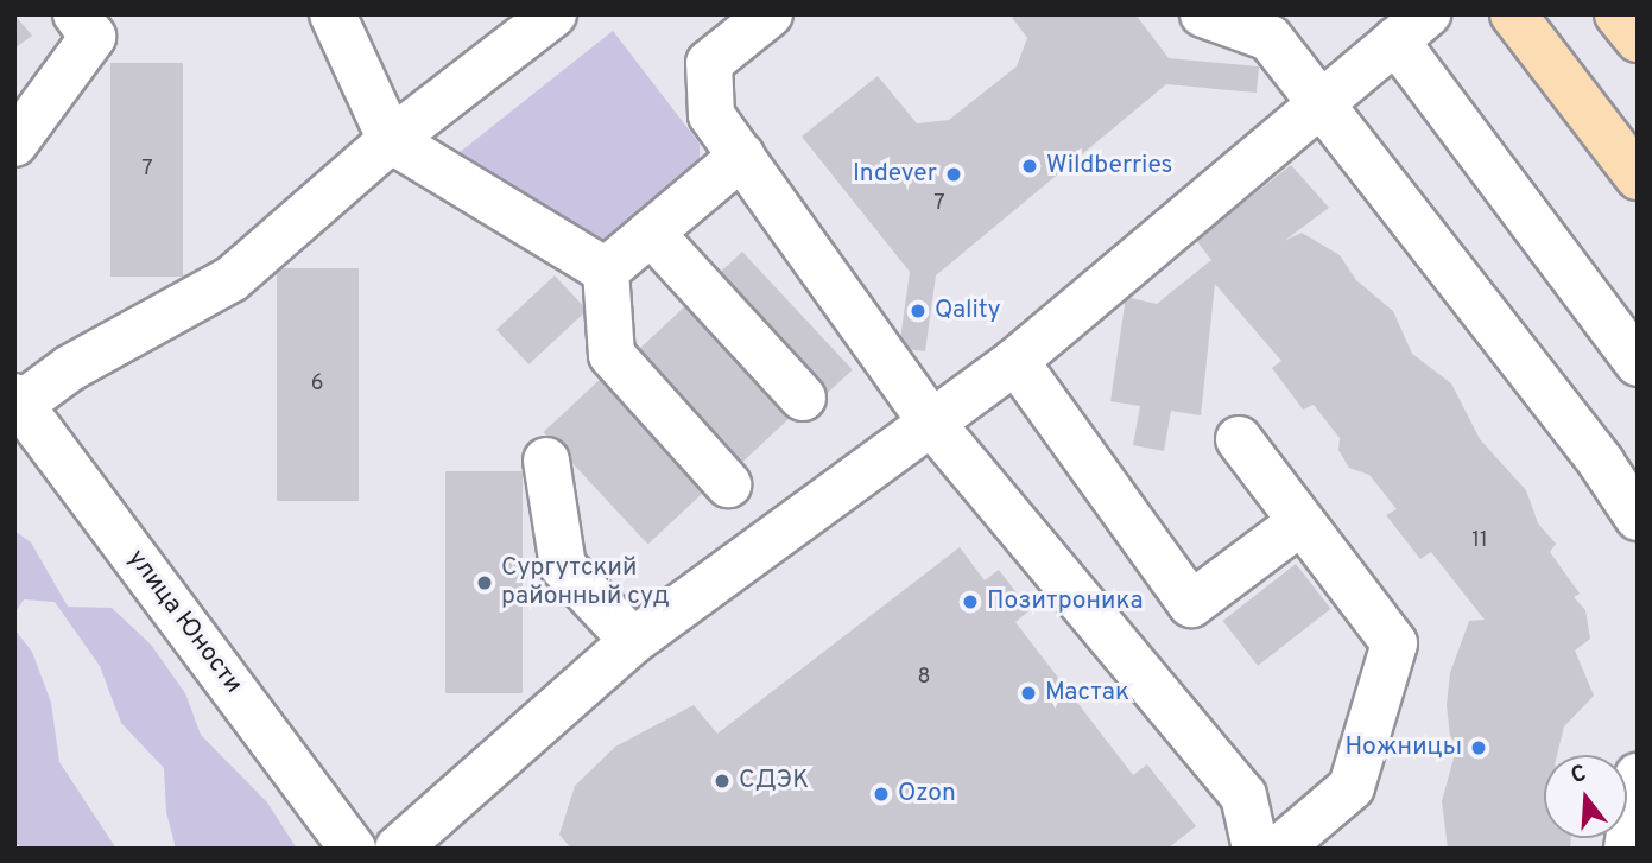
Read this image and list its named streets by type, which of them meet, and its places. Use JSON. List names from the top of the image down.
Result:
{
  "streets": {
    "street": ["улица Юности"]
  },
  "places": [
    "Wildberries",
    "Indever",
    "Qality",
    "Сургутский районный суд",
    "Позитроника",
    "Мастак",
    "Ножницы",
    "СДЭК",
    "Ozon"
  ],
  "house_numbers": [
    "7",
    "7",
    "6",
    "11",
    "8"
  ],
  "north": "top"
}
